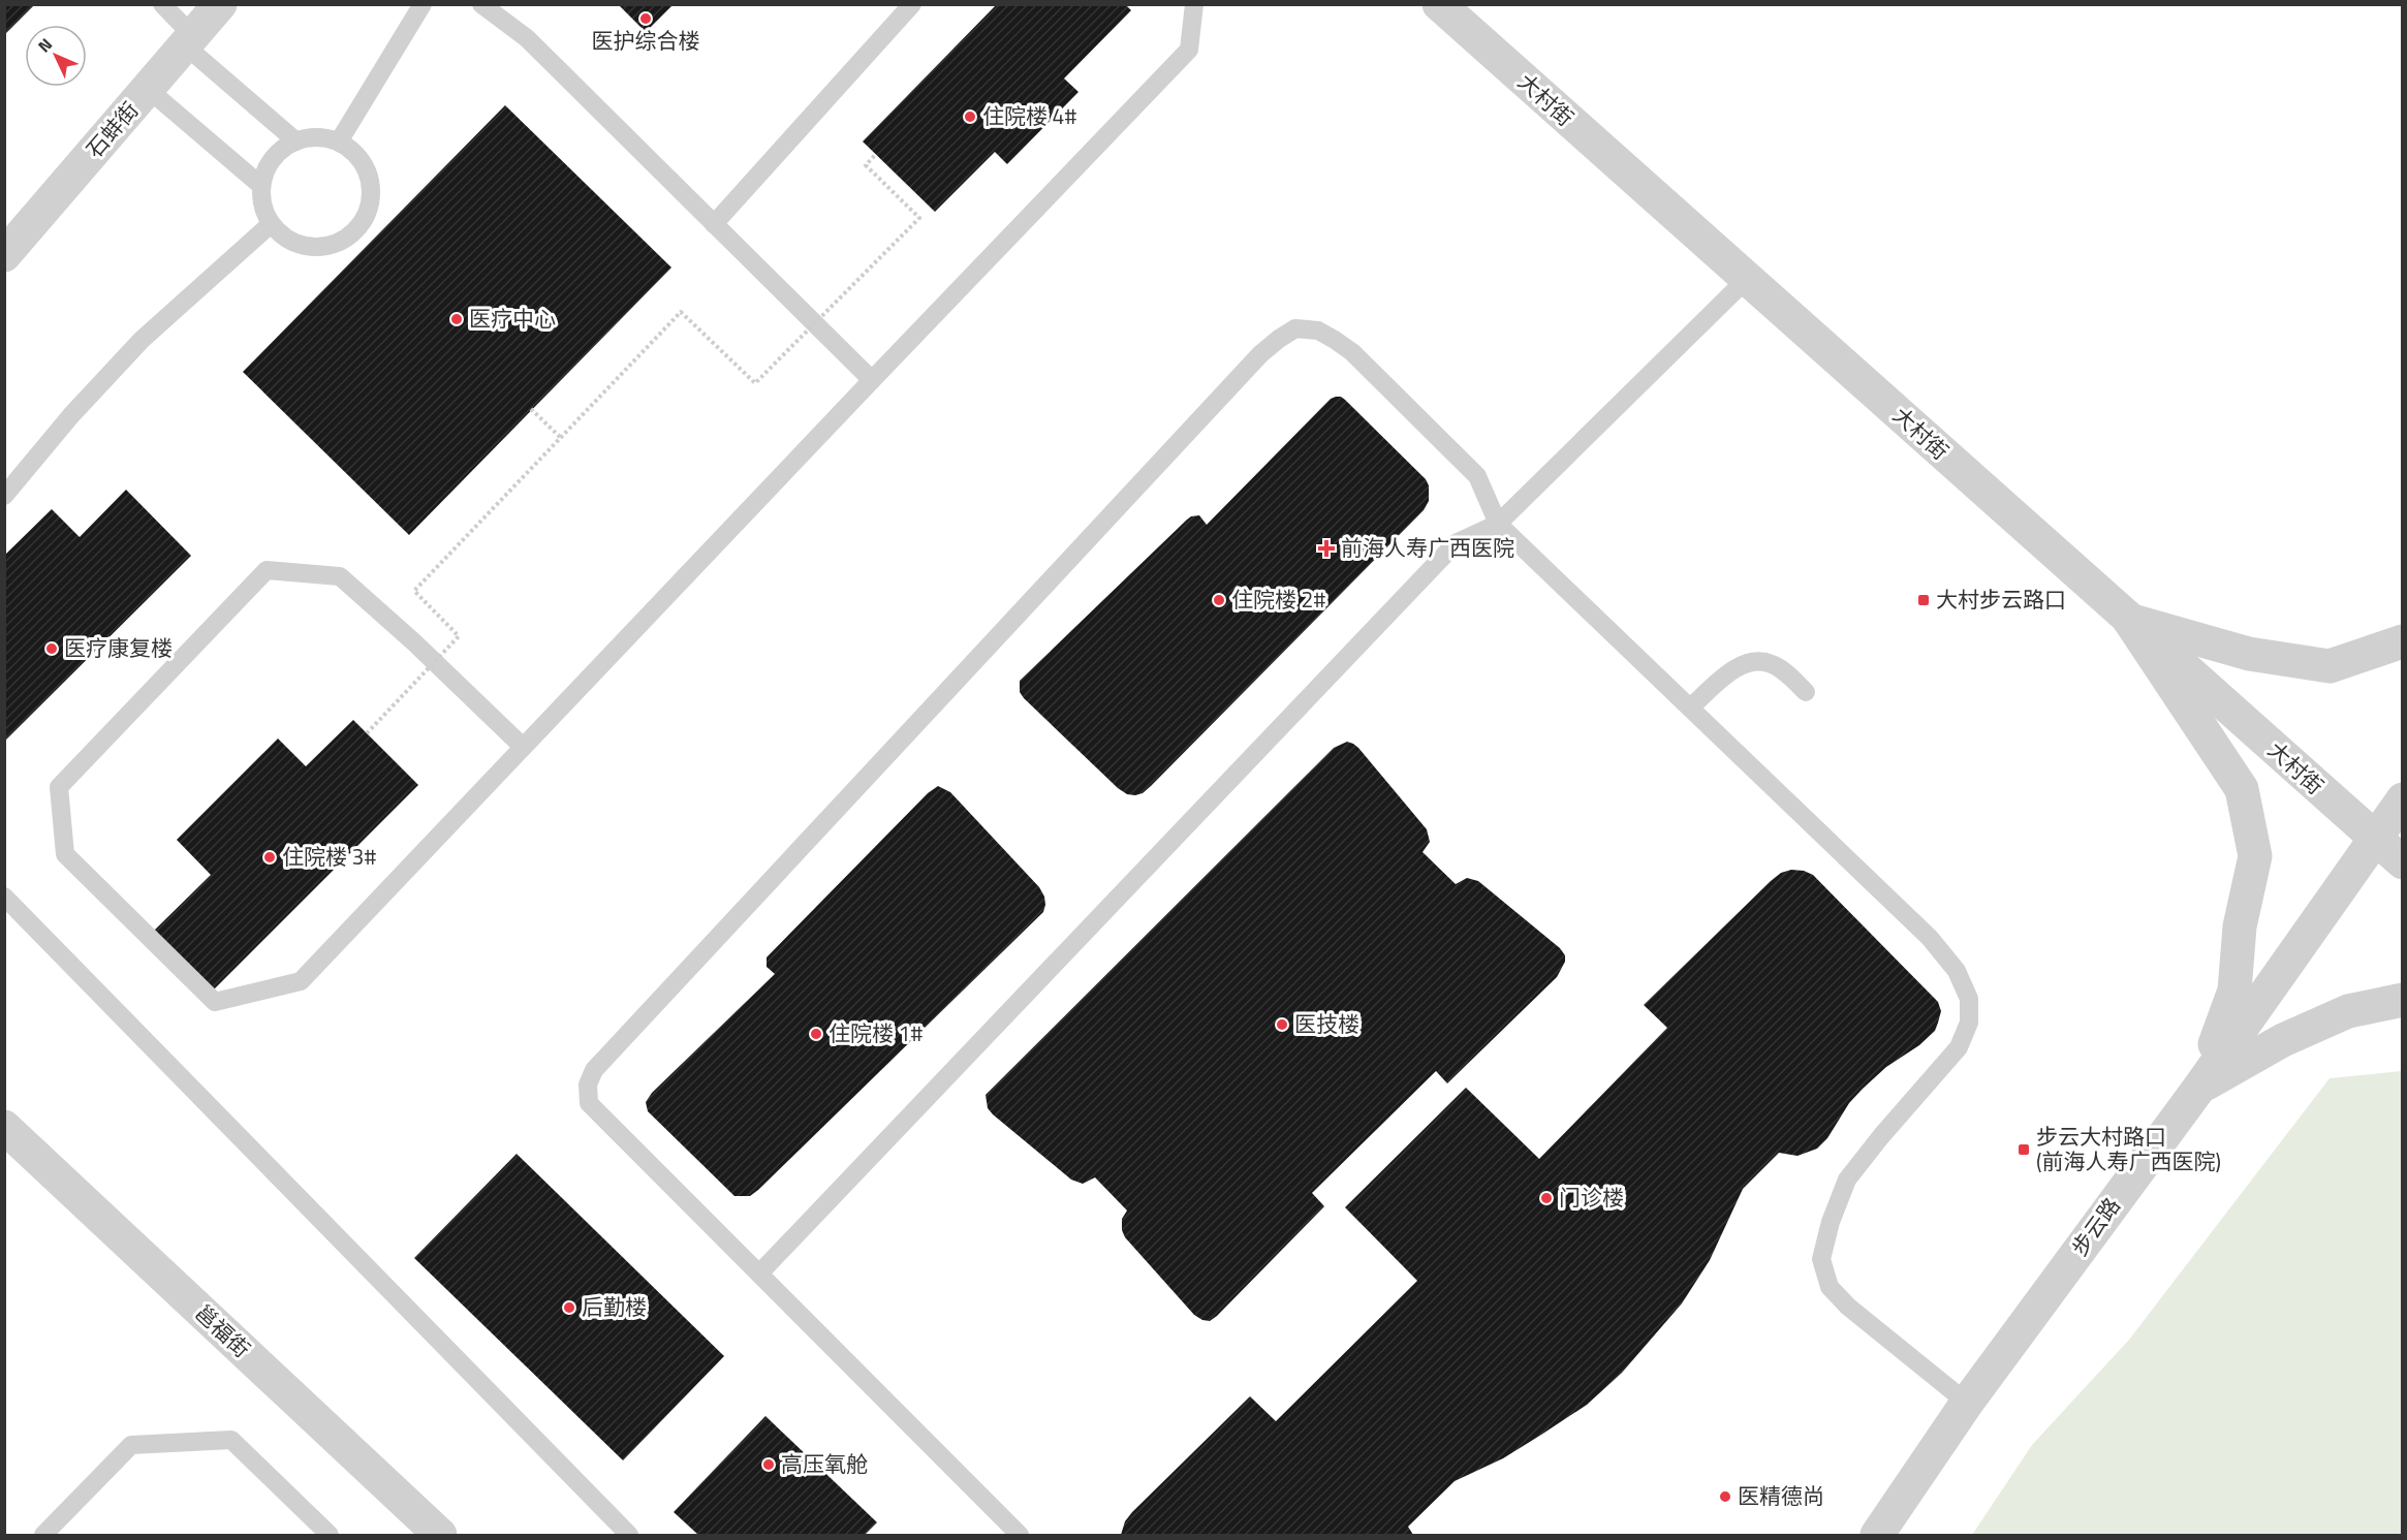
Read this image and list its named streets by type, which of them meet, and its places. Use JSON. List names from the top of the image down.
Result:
{
  "streets": {
    "street": [
      "大村街",
      "石蚌街",
      "步云路",
      "邕福街"
    ]
  },
  "crossings": [
    ["大村街", "步云路"]
  ],
  "places": {
    "other": [
      "医护综合楼",
      "住院楼 4#",
      "医疗中心",
      "住院楼 2#",
      "医疗康复楼",
      "住院楼 3#",
      "医技楼",
      "住院楼 1#",
      "门诊楼",
      "后勤楼",
      "高压氧舱",
      "医精德尚"
    ],
    "health": ["前海人寿广西医院"],
    "transit": ["大村步云路口", "步云大村路口 (前海人寿广西医院)"]
  },
  "north": "top left"
}
